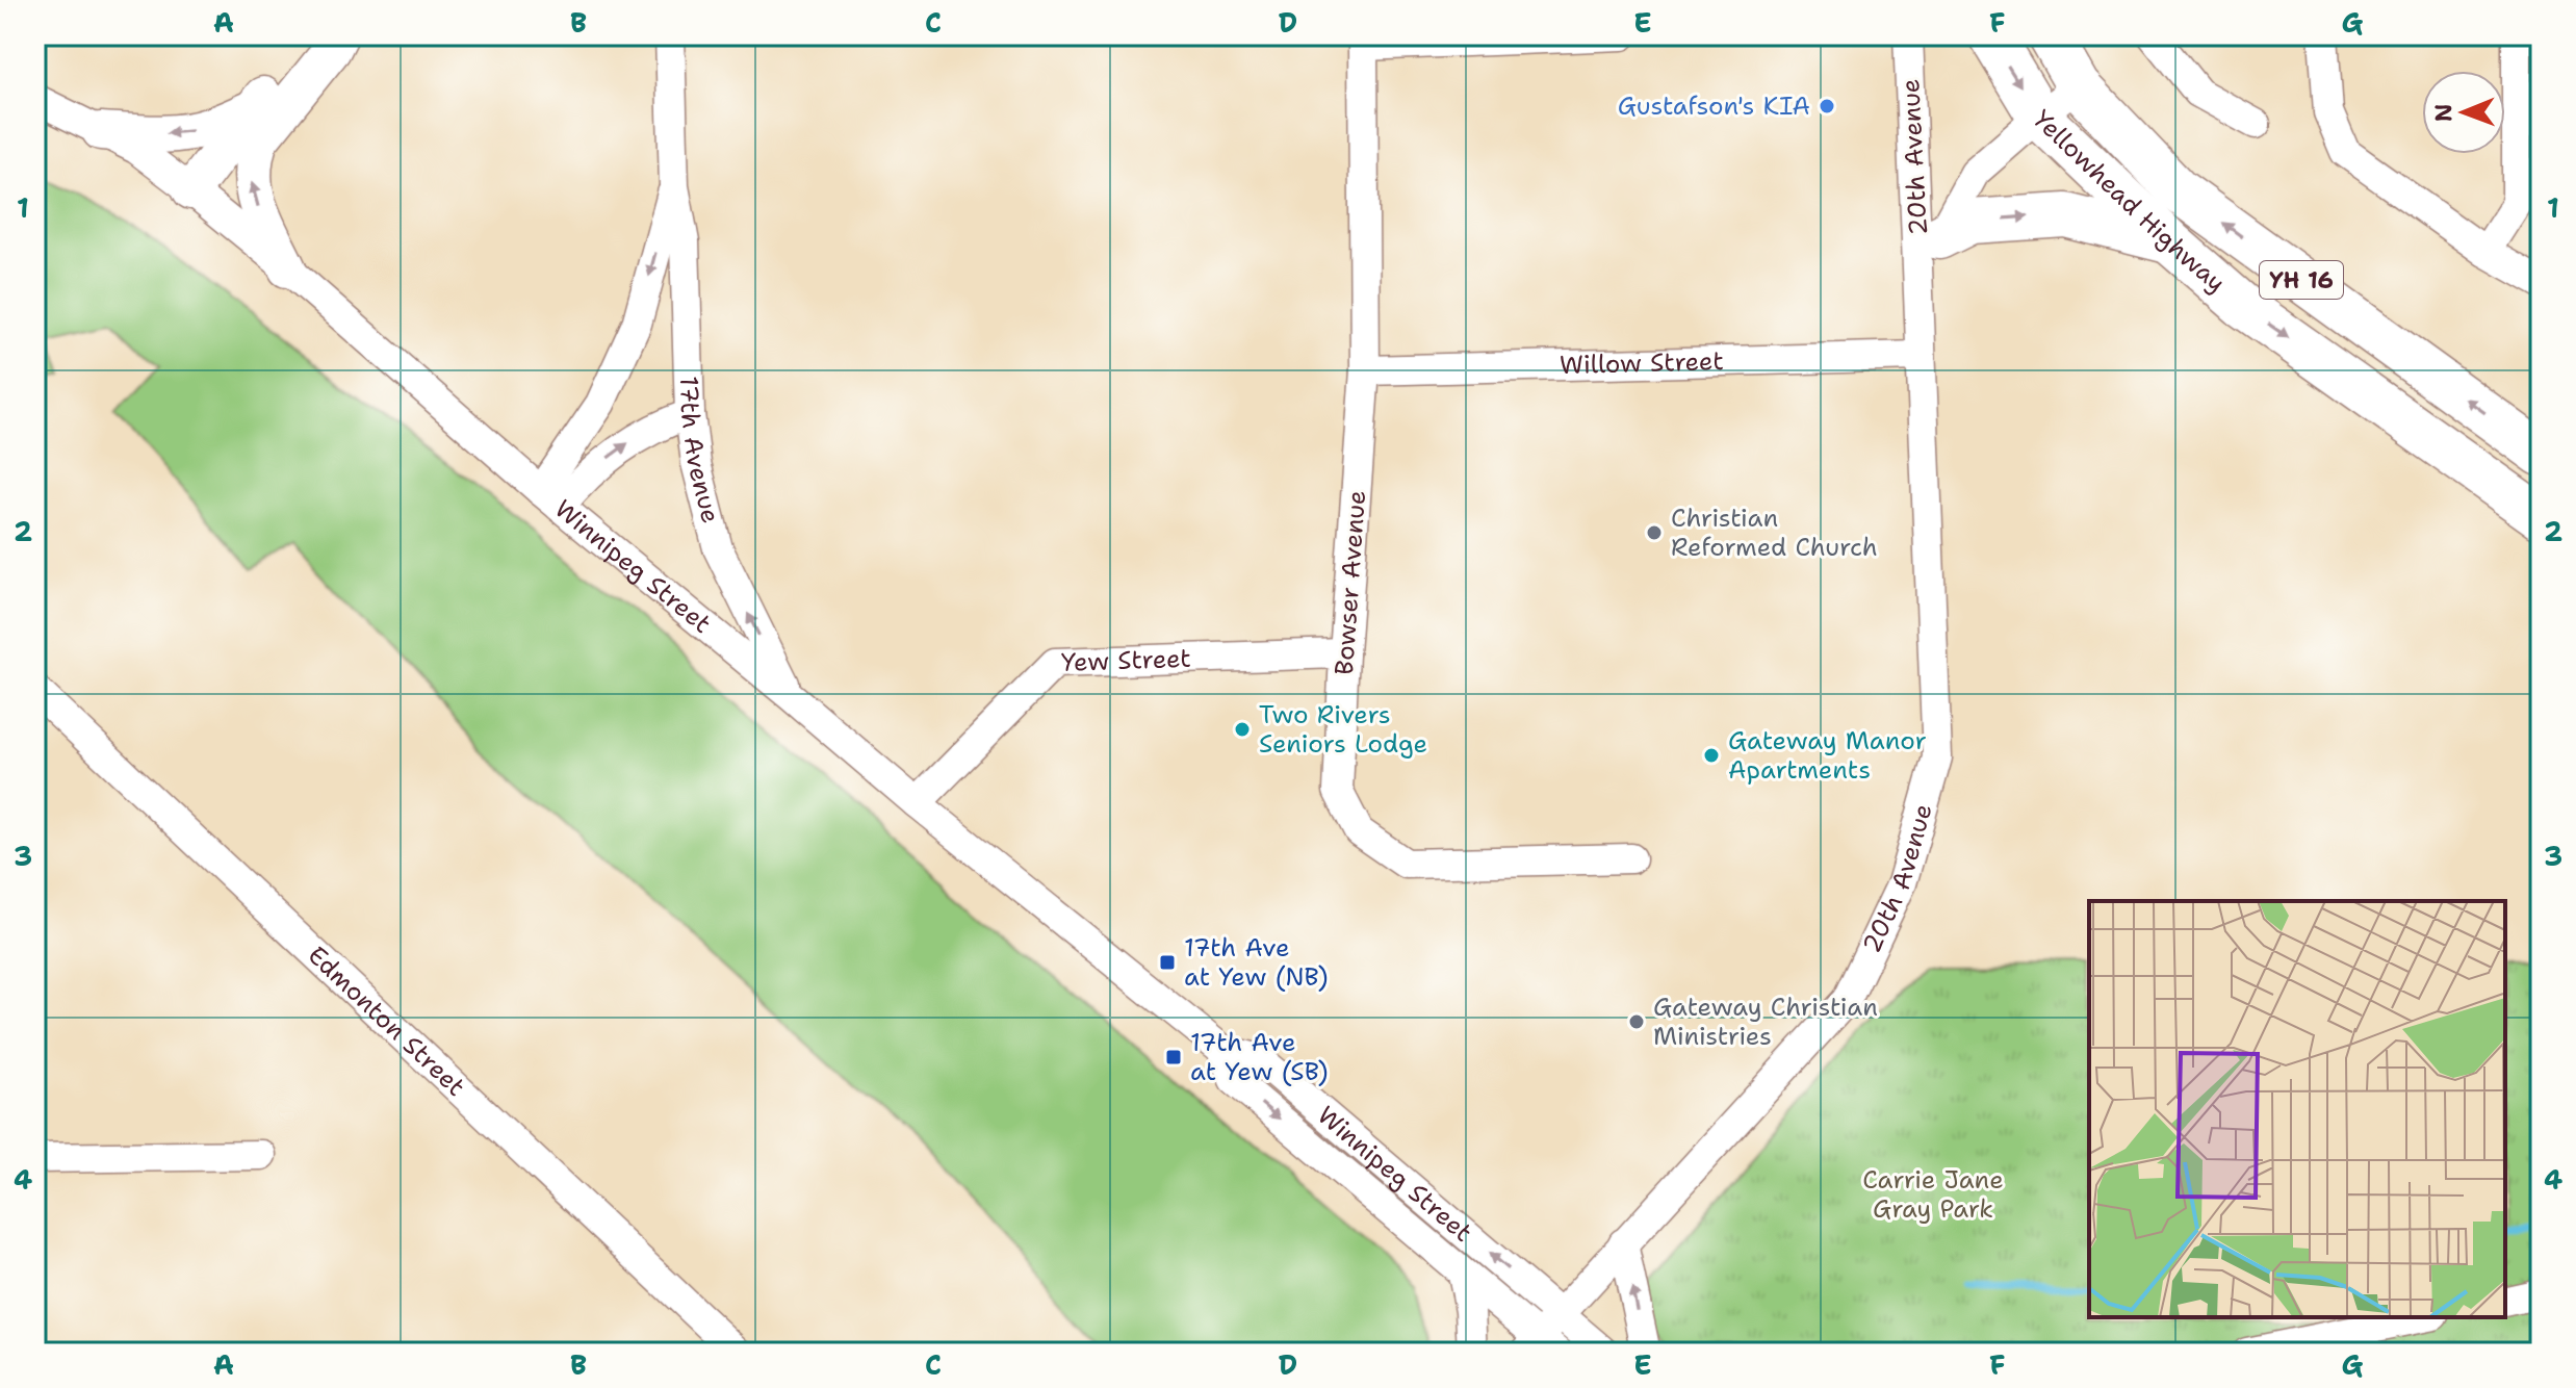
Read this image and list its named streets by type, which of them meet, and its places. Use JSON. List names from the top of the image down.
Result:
{
  "streets": {
    "highway": ["Yellowhead Highway", "YH 16"],
    "street": [
      "20th Avenue",
      "Willow Street",
      "17th Avenue",
      "Winnipeg Street",
      "Bowser Avenue",
      "Yew Street",
      "Edmonton Street"
    ]
  },
  "crossings": [
    ["20th Avenue", "Yellowhead Highway"],
    ["20th Avenue", "Willow Street"],
    ["20th Avenue", "Winnipeg Street"],
    ["Willow Street", "Bowser Avenue"],
    ["17th Avenue", "Winnipeg Street"],
    ["Winnipeg Street", "Yew Street"],
    ["Bowser Avenue", "Yew Street"]
  ],
  "parks": ["Carrie Jane Gray Park"],
  "places": {
    "other": [
      "Gustafson's KIA",
      "Christian Reformed Church",
      "Two Rivers Seniors Lodge",
      "Gateway Manor Apartments",
      "Gateway Christian Ministries"
    ],
    "transit": ["17th Ave at Yew (NB)", "17th Ave at Yew (SB)"]
  },
  "north": "left",
  "grid": {
    "columns": [
      "A",
      "B",
      "C",
      "D",
      "E",
      "F",
      "G"
    ],
    "rows": [
      "1",
      "2",
      "3",
      "4"
    ]
  }
}
